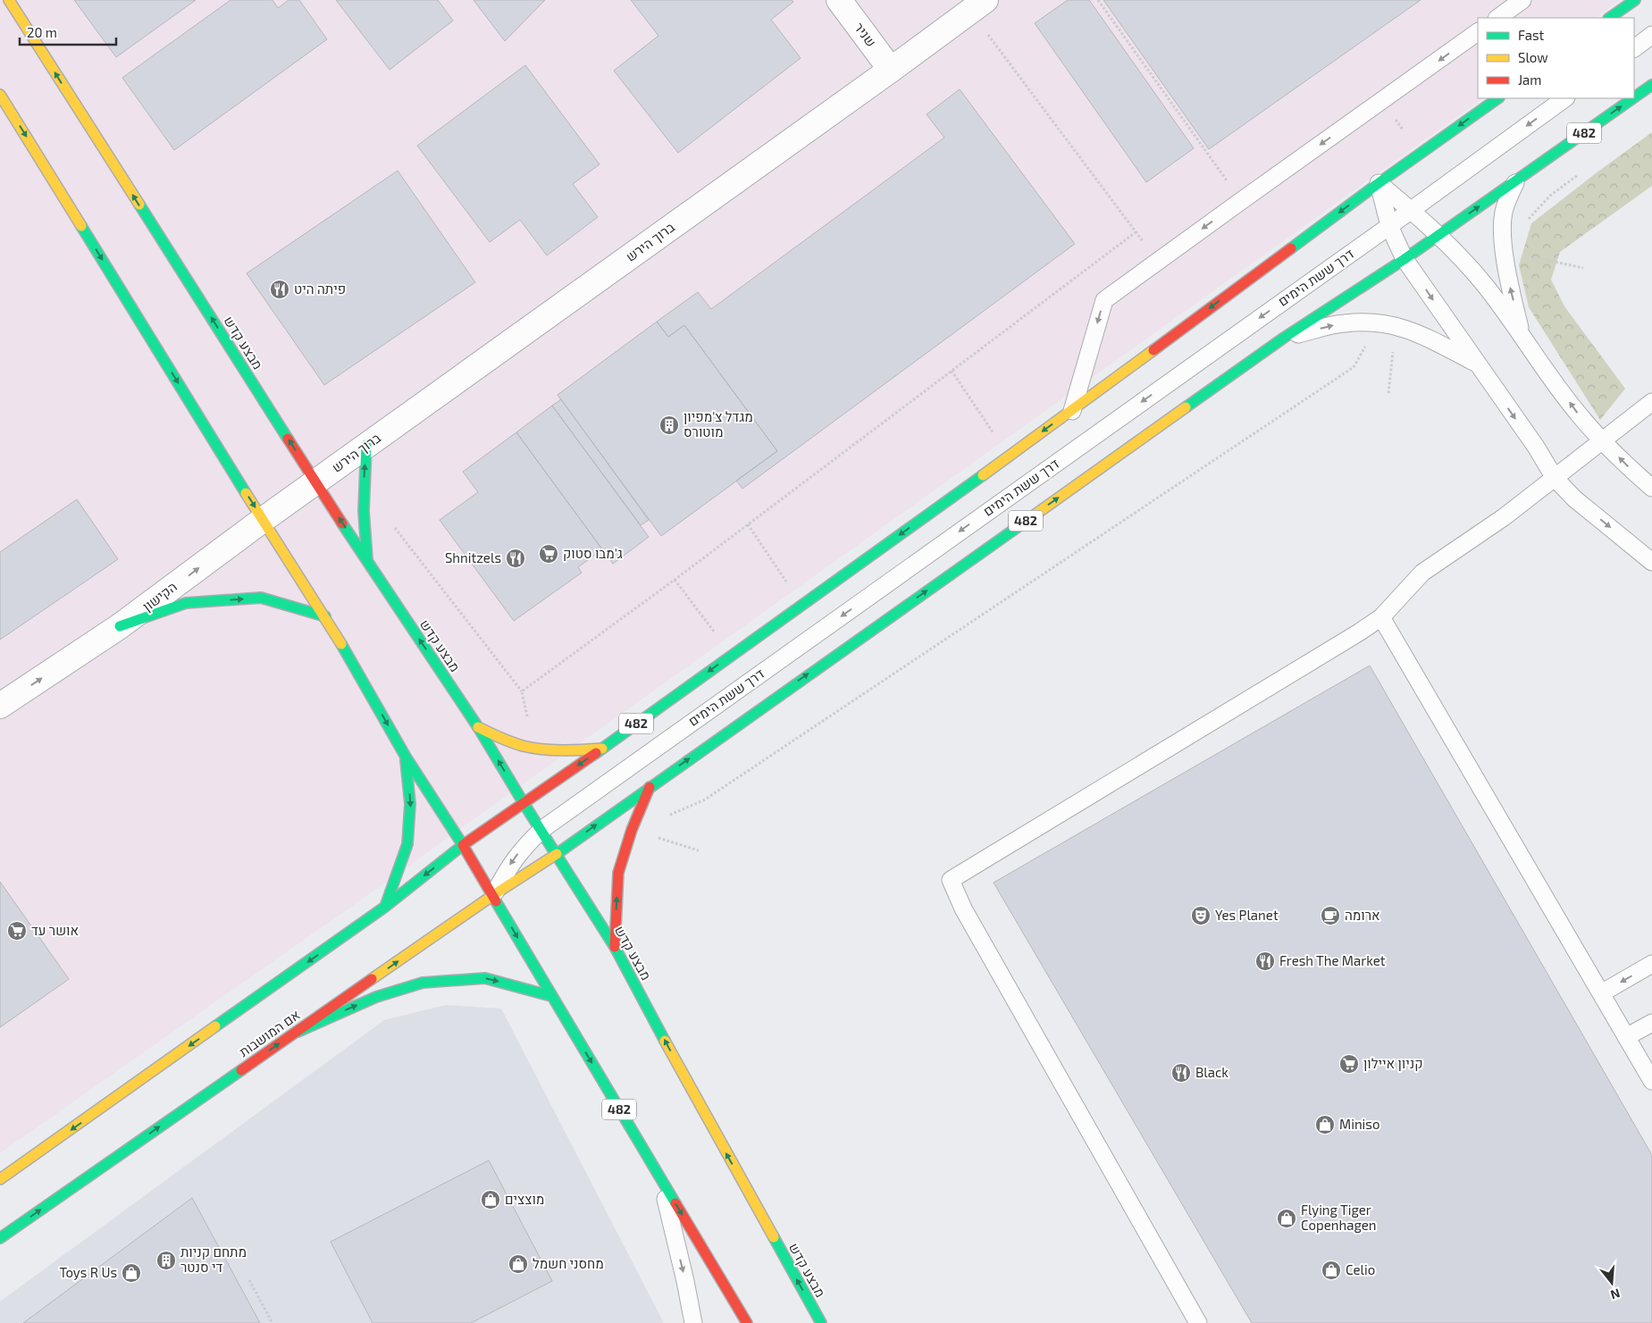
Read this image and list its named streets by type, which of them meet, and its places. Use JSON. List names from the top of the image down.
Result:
{
  "streets": {
    "main road": [
      "482",
      "דרך ששת הימים",
      "מבצע קדש",
      "אם המושבות"
    ],
    "street": ["שניר", "ברוך הירש", "הקישון"]
  },
  "crossings": [
    ["שניר", "ברוך הירש"],
    ["482", "דרך ששת הימים"],
    ["482", "מבצע קדש"],
    ["482", "אם המושבות"],
    ["ברוך הירש", "מבצע קדש"],
    ["ברוך הירש", "הקישון"],
    ["דרך ששת הימים", "מבצע קדש"],
    ["דרך ששת הימים", "אם המושבות"],
    ["מבצע קדש", "הקישון"],
    ["מבצע קדש", "אם המושבות"]
  ],
  "one_way": ["הקישון"],
  "places": {
    "restaurant": [
      "פיתה היט",
      "Shnitzels",
      "Fresh The Market",
      "Black"
    ],
    "building": ["מגדל צ'מפיון מוטורס", "מתחם קניות די סנטר"],
    "supermarket": ["ג'מבו סטוק", "אושר עד", "קניון איילון"],
    "theatre": ["Yes Planet"],
    "cafe": ["ארומה"],
    "shop": [
      "Miniso",
      "מוצצים",
      "Flying Tiger Copenhagen",
      "מחסני חשמל",
      "Celio",
      "Toys R Us"
    ]
  },
  "legend": ["Fast", "Slow", "Jam"],
  "scale_bar": "20 m",
  "north": "bottom"
}
